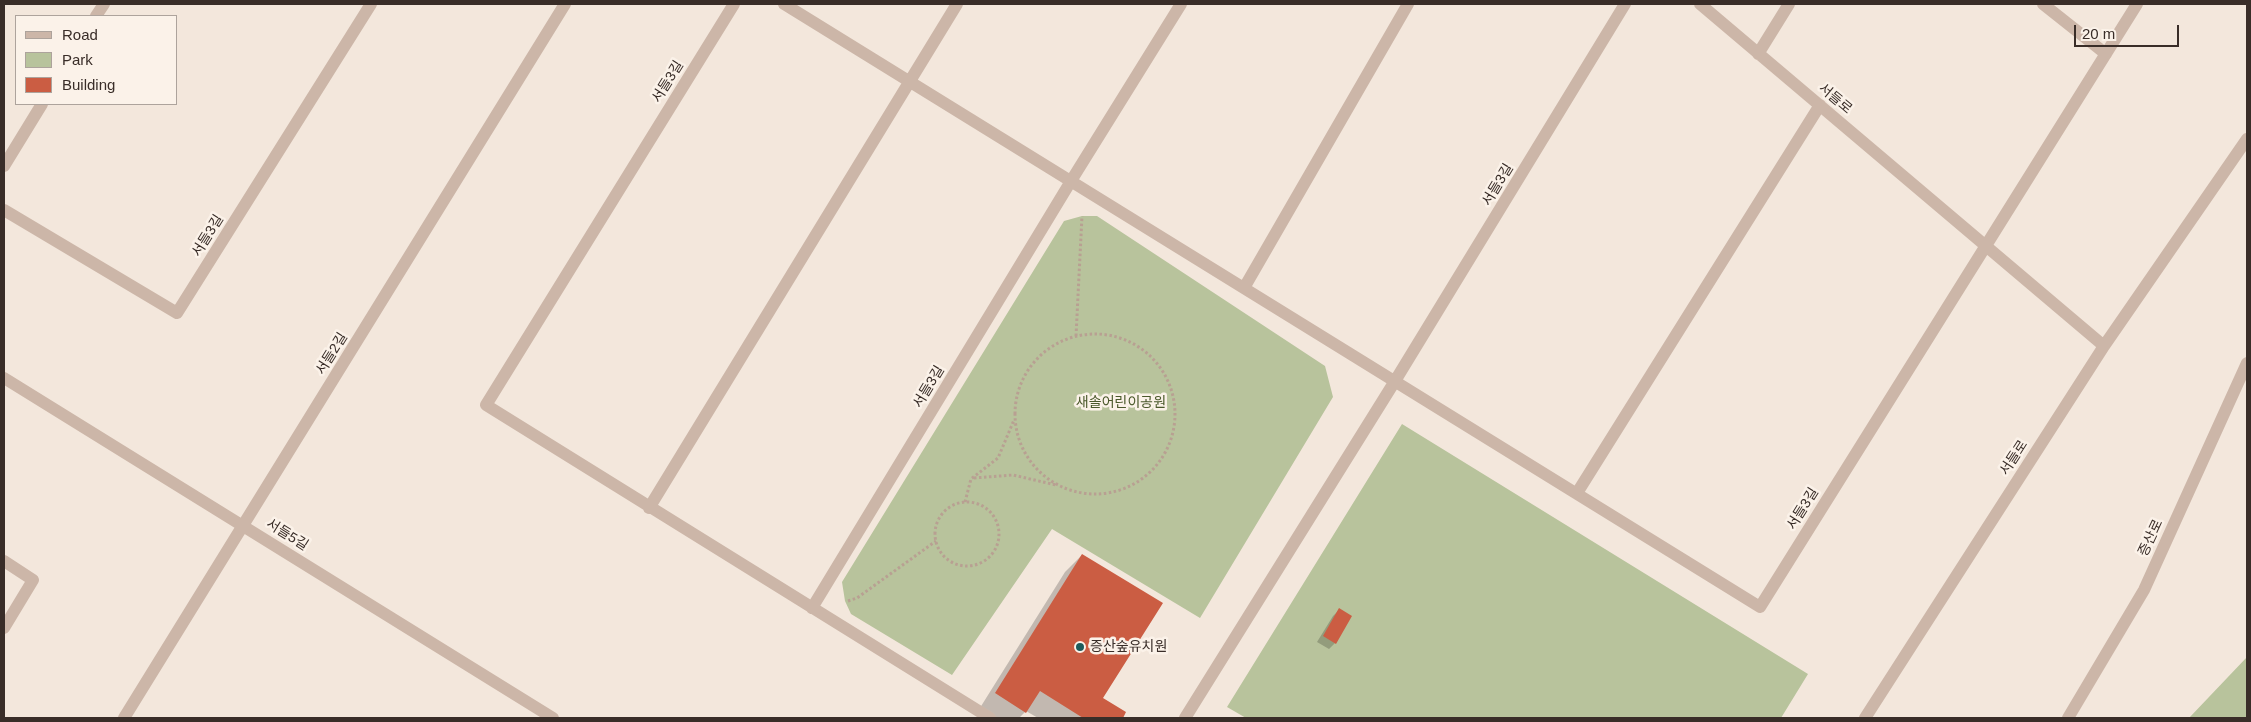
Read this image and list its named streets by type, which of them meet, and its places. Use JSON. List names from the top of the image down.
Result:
{
  "streets": {
    "street": [
      "서들3길",
      "서들로",
      "서들2길",
      "서들5길",
      "증산로"
    ]
  },
  "crossings": [
    ["서들3길", "서들로"],
    ["서들2길", "서들5길"]
  ],
  "parks": ["새솔어린이공원"],
  "places": ["증산숲유치원"],
  "legend": ["Road", "Park", "Building"],
  "scale_bar": "20 m"
}
